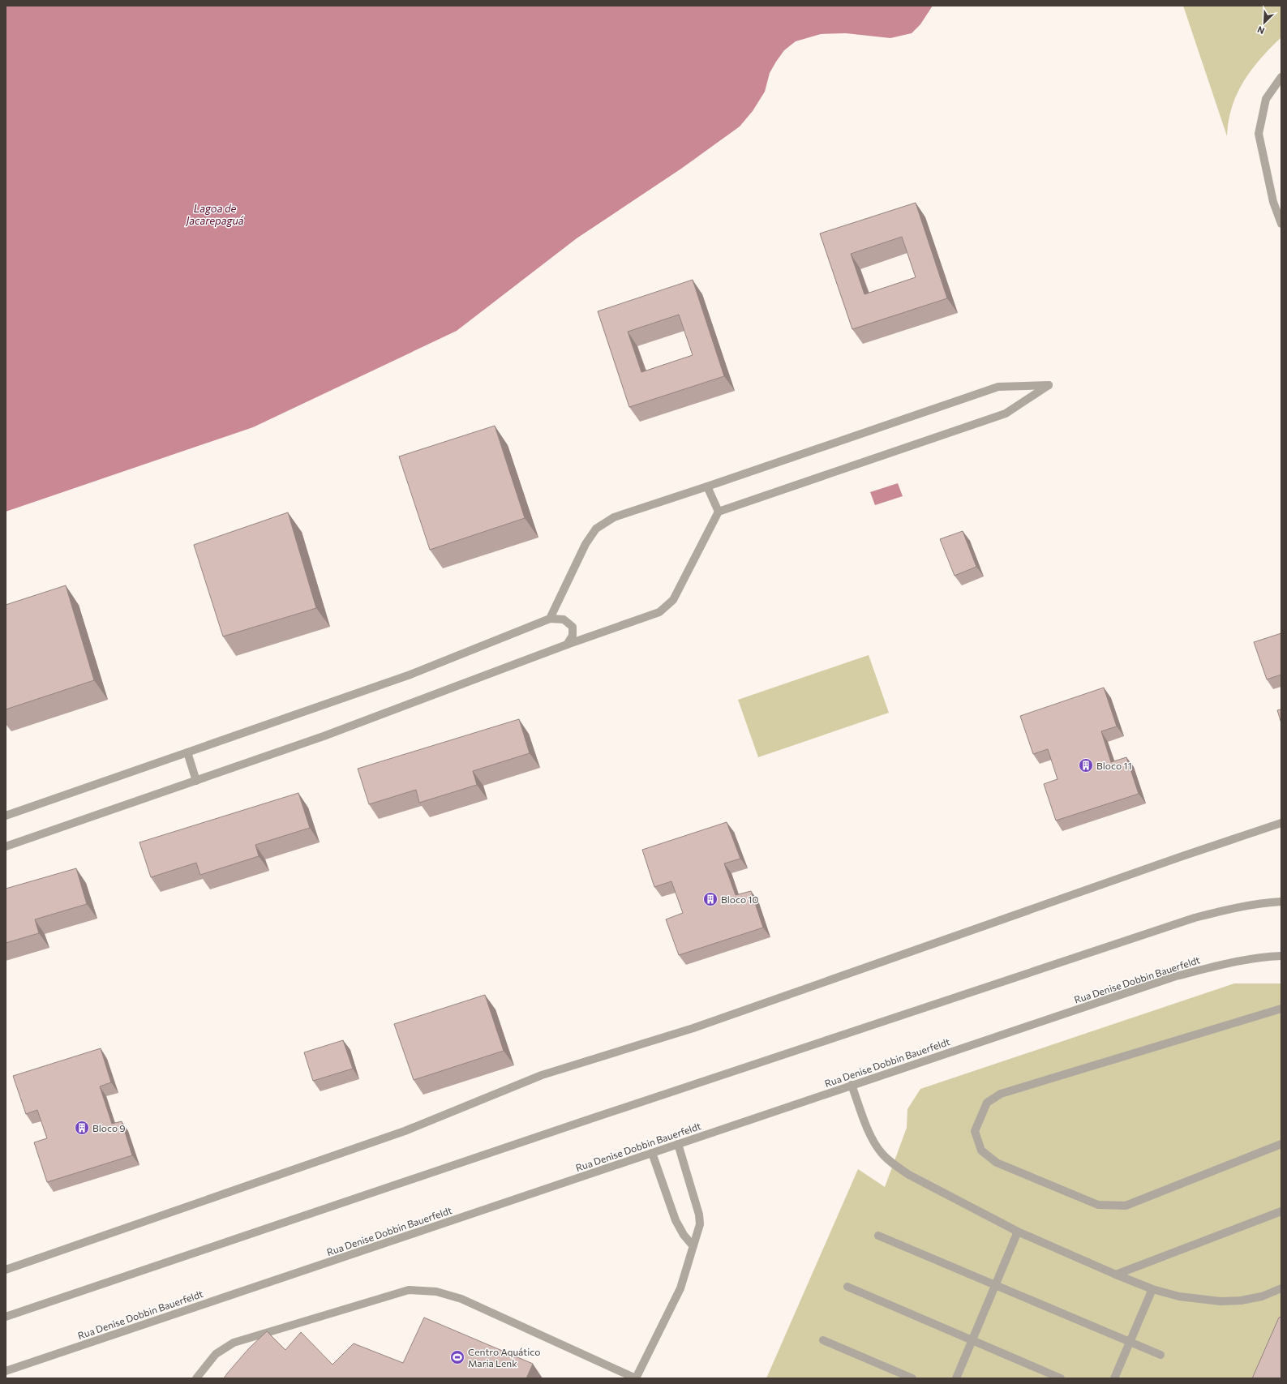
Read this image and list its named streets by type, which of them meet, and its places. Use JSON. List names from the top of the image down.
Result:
{
  "streets": {
    "street": ["Rua Denise Dobbin Bauerfeldt"]
  },
  "water": ["Lagoa de Jacarepaguá"],
  "places": {
    "building": ["Bloco 11", "Bloco 10", "Bloco 9"],
    "sports": ["Centro Aquático Maria Lenk"]
  },
  "north": "bottom left"
}
